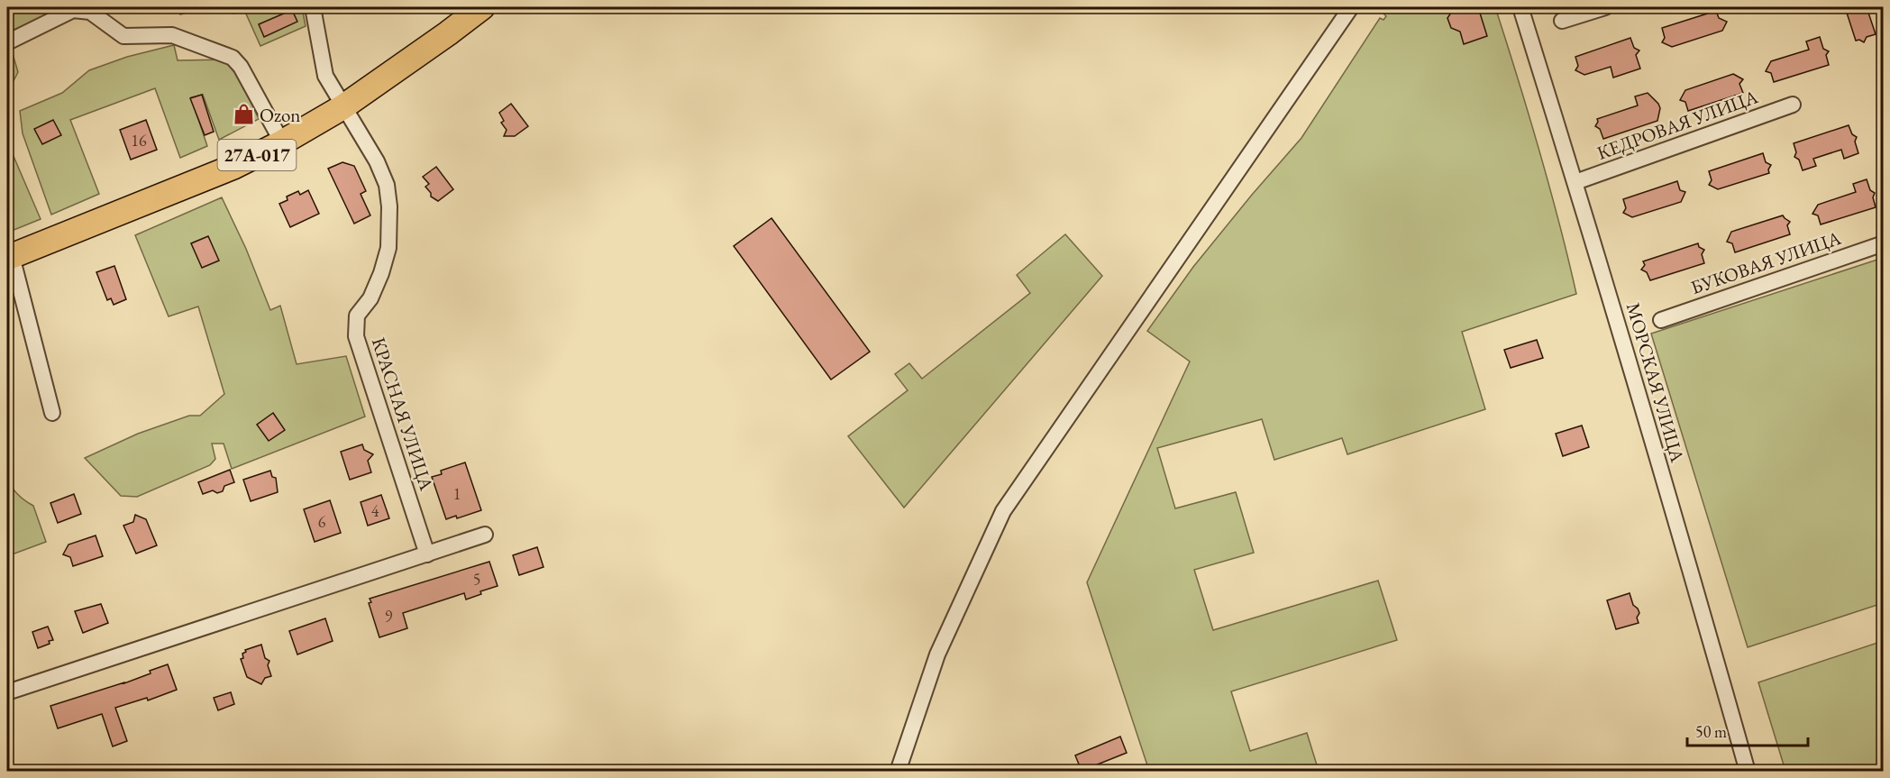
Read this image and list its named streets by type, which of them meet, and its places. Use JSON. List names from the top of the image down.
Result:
{
  "streets": {
    "main road": ["27А-017"],
    "street": [
      "КЕДРОВАЯ УЛИЦА",
      "БУКОВАЯ УЛИЦА",
      "МОРСКАЯ УЛИЦА",
      "КРАСНАЯ УЛИЦА"
    ]
  },
  "crossings": [
    ["КЕДРОВАЯ УЛИЦА", "МОРСКАЯ УЛИЦА"],
    ["27А-017", "КРАСНАЯ УЛИЦА"]
  ],
  "places": {
    "shop": ["Ozon"]
  },
  "house_numbers": [
    "16",
    "1",
    "4",
    "6",
    "5",
    "9"
  ],
  "scale_bar": "50 m"
}
